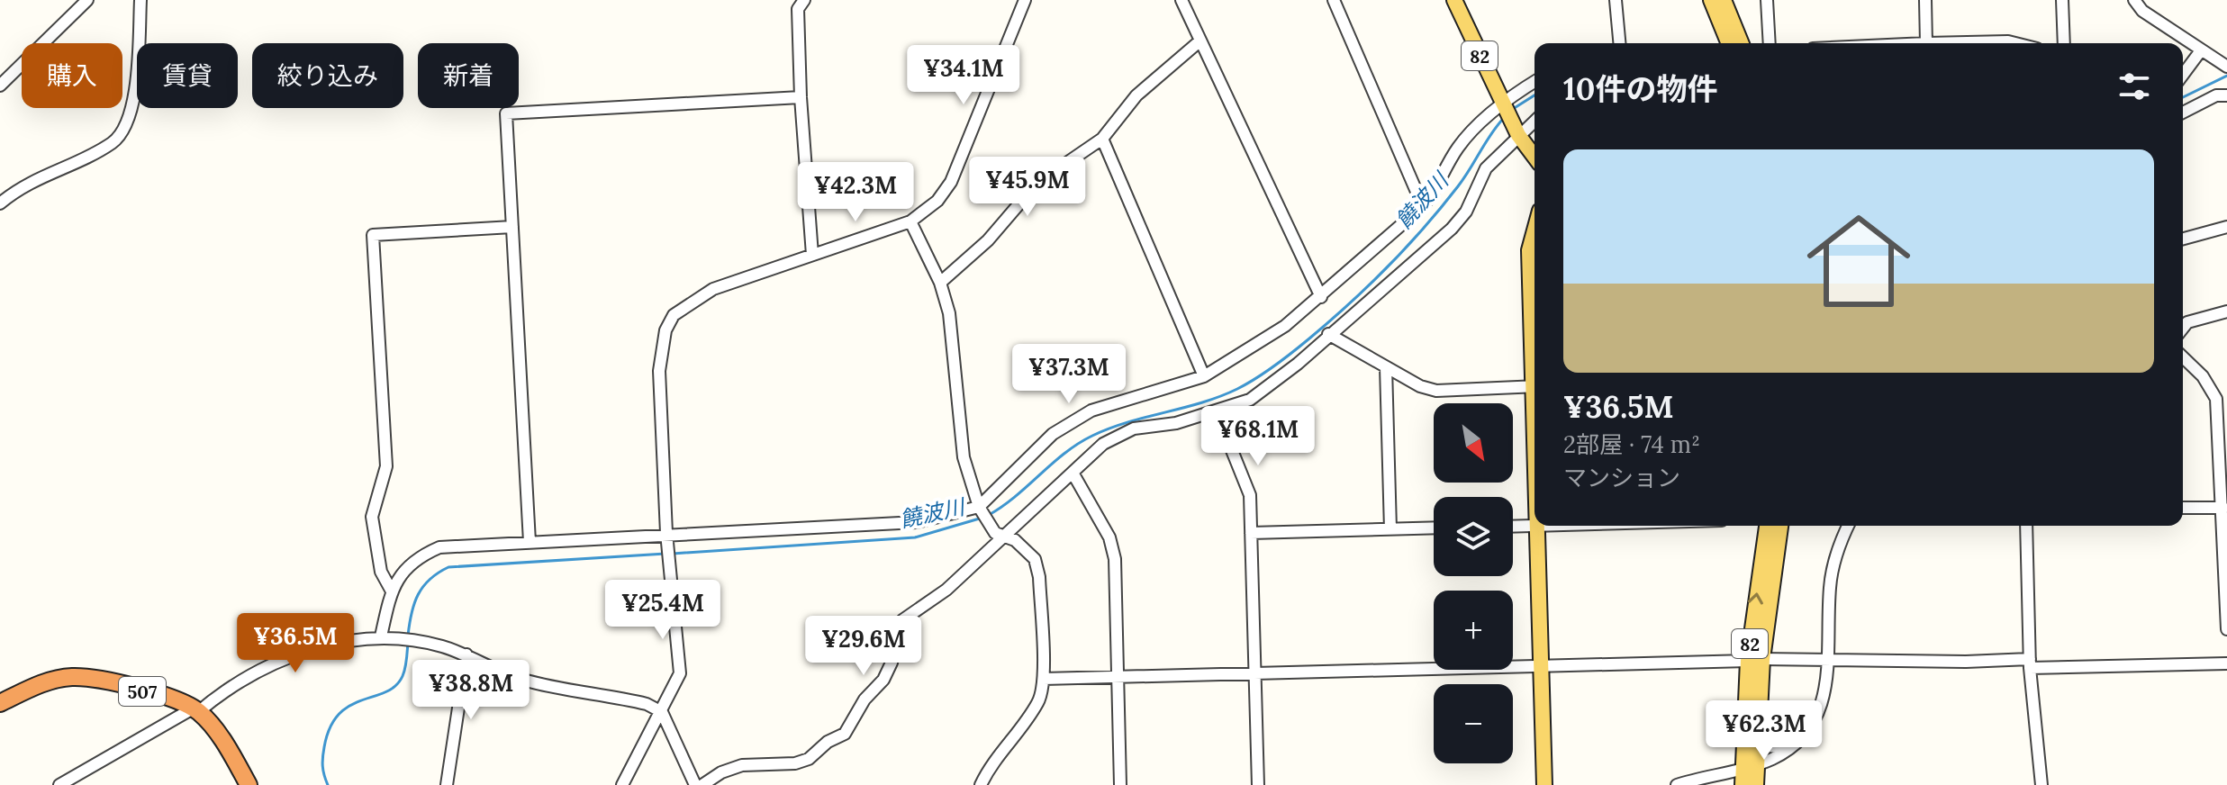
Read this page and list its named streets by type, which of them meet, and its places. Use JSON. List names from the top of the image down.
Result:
{
  "streets": {
    "highway": ["507"],
    "main road": ["82"]
  },
  "water": ["饒波川"],
  "north": "bottom right",
  "page": {
    "chip": [
      "購入",
      "賃貸",
      "絞り込み",
      "新着"
    ],
    "heading": "10件の物件",
    "price": [
      "¥34.1M",
      "¥45.9M",
      "¥42.3M",
      "¥37.3M",
      "¥68.1M",
      "¥25.4M",
      "¥36.5M",
      "¥29.6M",
      "¥38.8M",
      "¥62.3M"
    ],
    "list": [
      {
        "name": "¥36.5M",
        "note": "2部屋 · 74 m² · マンション"
      }
    ],
    "map_buttons": ["+", "−"]
  }
}
